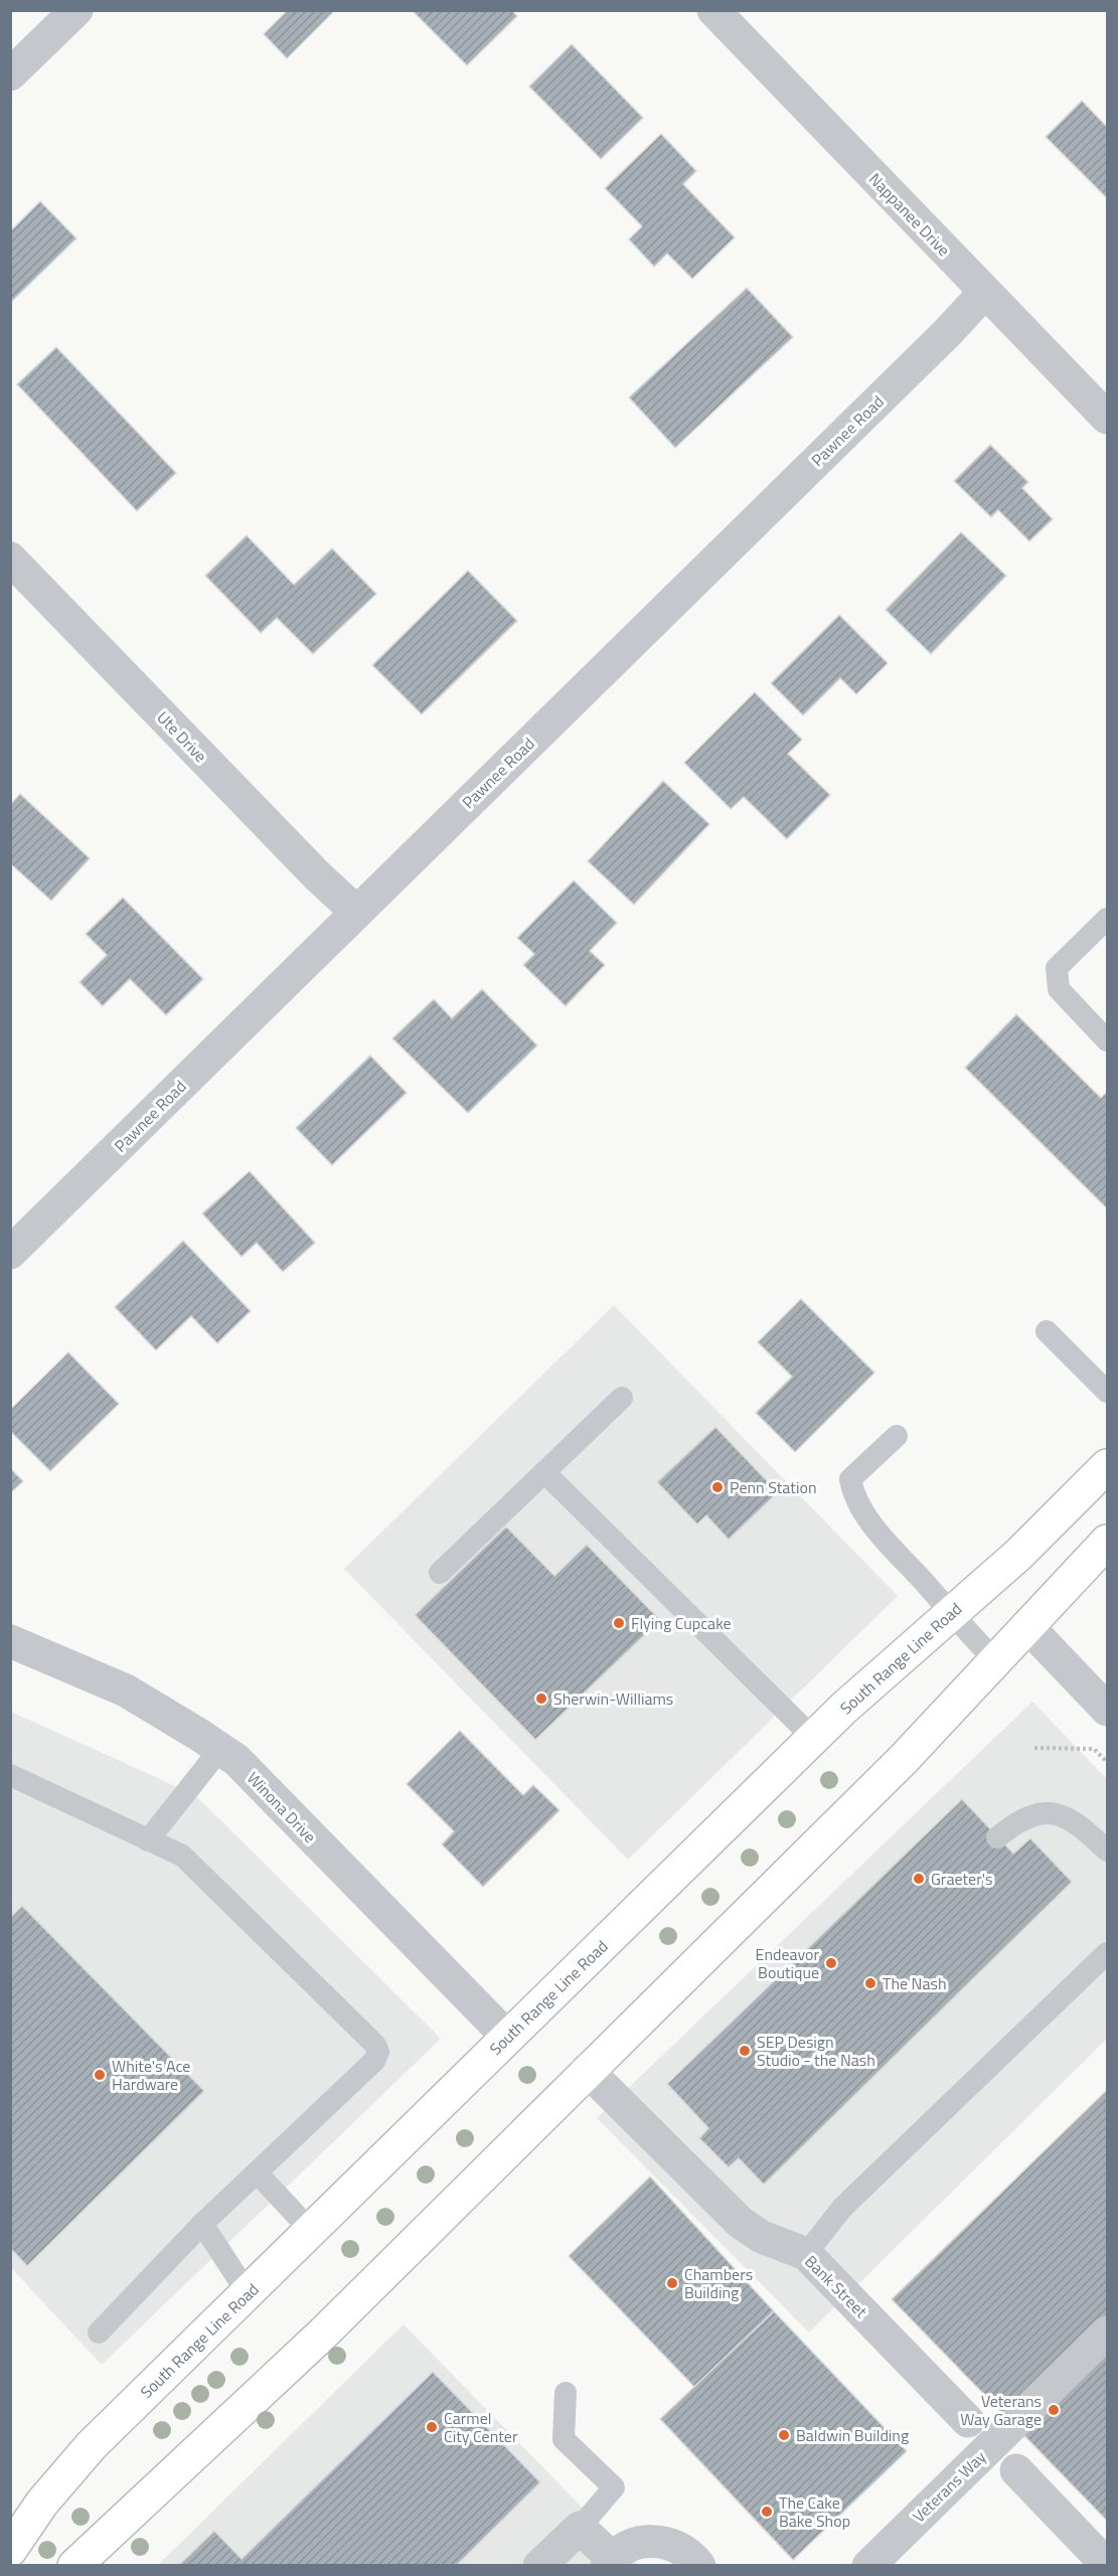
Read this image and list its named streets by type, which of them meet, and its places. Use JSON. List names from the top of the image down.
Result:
{
  "streets": {
    "main road": ["South Range Line Road"],
    "street": [
      "Nappanee Drive",
      "Pawnee Road",
      "Ute Drive",
      "Winona Drive",
      "Bank Street",
      "Veterans Way"
    ]
  },
  "crossings": [
    ["Nappanee Drive", "Pawnee Road"],
    ["Pawnee Road", "Ute Drive"],
    ["South Range Line Road", "Winona Drive"]
  ],
  "places": [
    "Penn Station",
    "Flying Cupcake",
    "Sherwin-Williams",
    "Graeter's",
    "Endeavor Boutique",
    "The Nash",
    "SEP Design Studio - the Nash",
    "White's Ace Hardware",
    "Chambers Building",
    "Veterans Way Garage",
    "Carmel City Center",
    "Baldwin Building",
    "The Cake Bake Shop"
  ]
}
